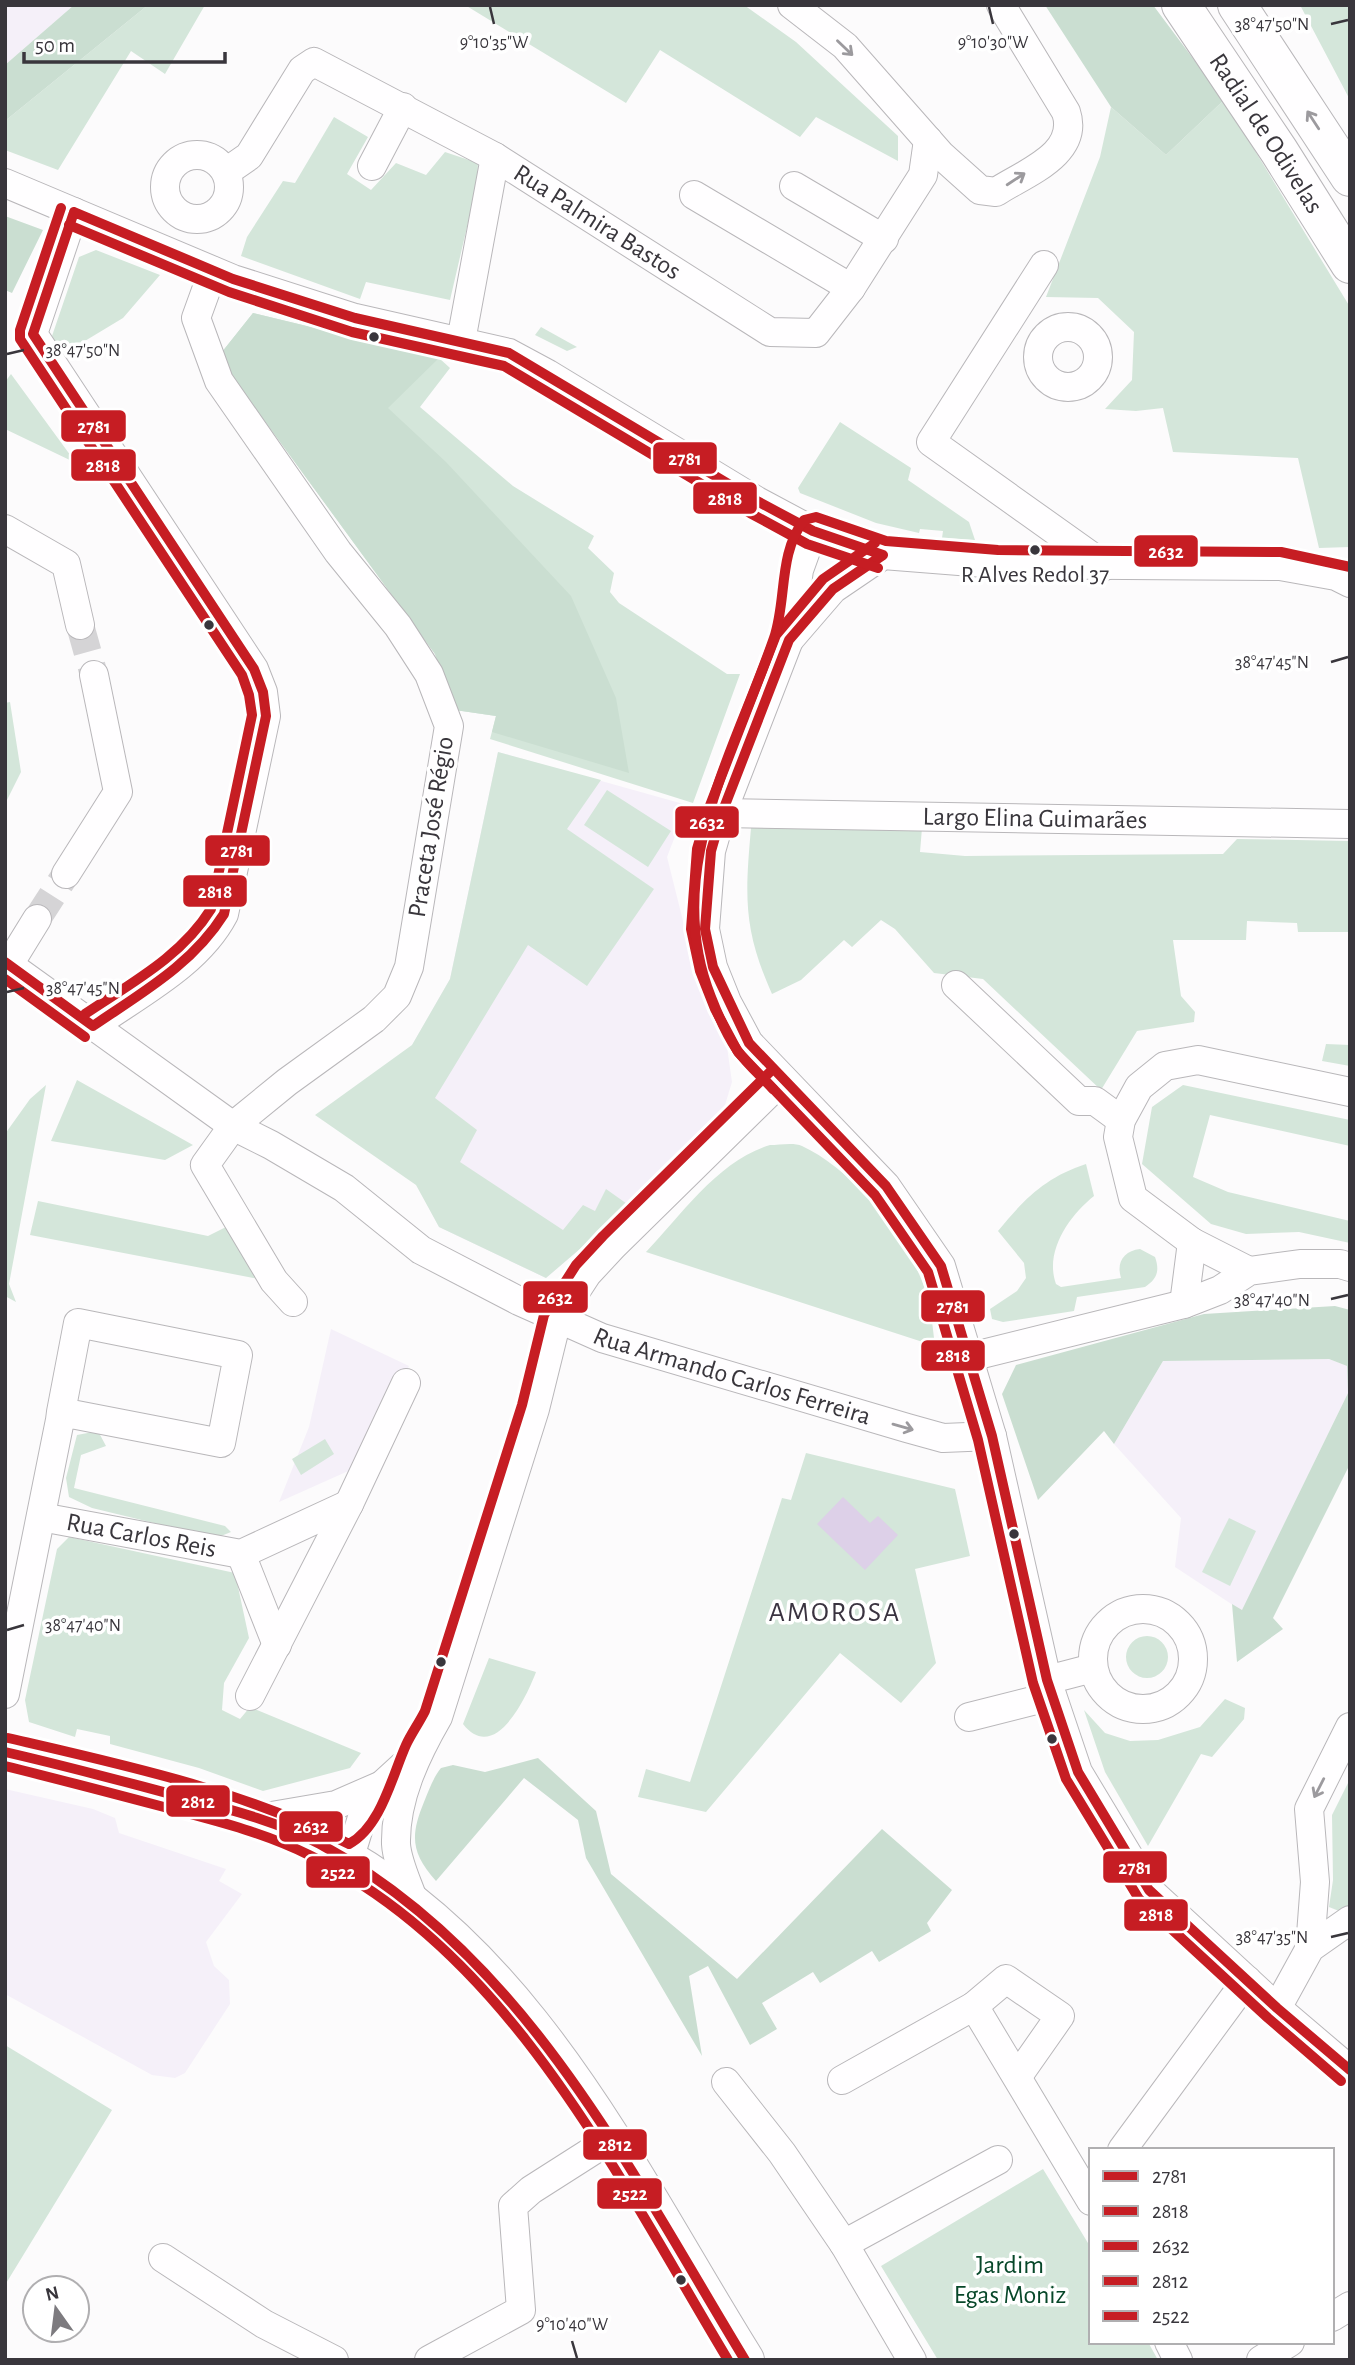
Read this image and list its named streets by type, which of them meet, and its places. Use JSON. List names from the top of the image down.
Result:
{
  "streets": {
    "main road": ["Radial de Odivelas"],
    "street": [
      "Rua Palmira Bastos",
      "Largo Elina Guimarães",
      "Praceta José Régio",
      "Rua Armando Carlos Ferreira",
      "Rua Carlos Reis"
    ]
  },
  "crossings": [
    ["Praceta José Régio", "Rua Armando Carlos Ferreira"]
  ],
  "one_way": ["Rua Armando Carlos Ferreira"],
  "districts": ["AMOROSA"],
  "parks": ["Jardim Egas Moniz"],
  "places": ["R Alves Redol 37"],
  "lines": [
    "transit line 2818",
    "transit line 2781",
    "transit line 2632",
    "transit line 2812",
    "transit line 2522"
  ],
  "legend": [
    "2781",
    "2818",
    "2632",
    "2812",
    "2522"
  ],
  "scale_bar": "50 m",
  "north": "top",
  "coordinates": [
    "38°47'50\"N",
    "9°10'35\"W",
    "9°10'30\"W",
    "38°47'45\"N",
    "38°47'40\"N",
    "38°47'35\"N",
    "9°10'40\"W"
  ]
}
